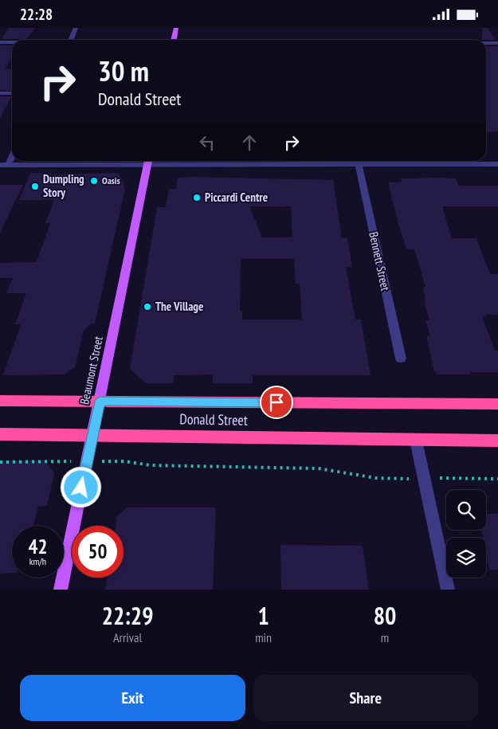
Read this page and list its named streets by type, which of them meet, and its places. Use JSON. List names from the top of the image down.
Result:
{
  "streets": {
    "highway": ["Donald Street"],
    "main road": ["Beaumont Street"],
    "street": ["Bennett Street"]
  },
  "crossings": [
    ["Beaumont Street", "Donald Street"]
  ],
  "places": [
    "Oasis",
    "Dumpling Story",
    "Piccardi Centre",
    "The Village"
  ],
  "page": {
    "status": "22:28",
    "turn": ["30 m", "Donald Street"],
    "speed": "42 km/h",
    "limit": "50",
    "eta": [
      "22:29",
      "Arrival",
      "1",
      "min",
      "80",
      "m"
    ],
    "buttons": ["Exit", "Share"]
  }
}
